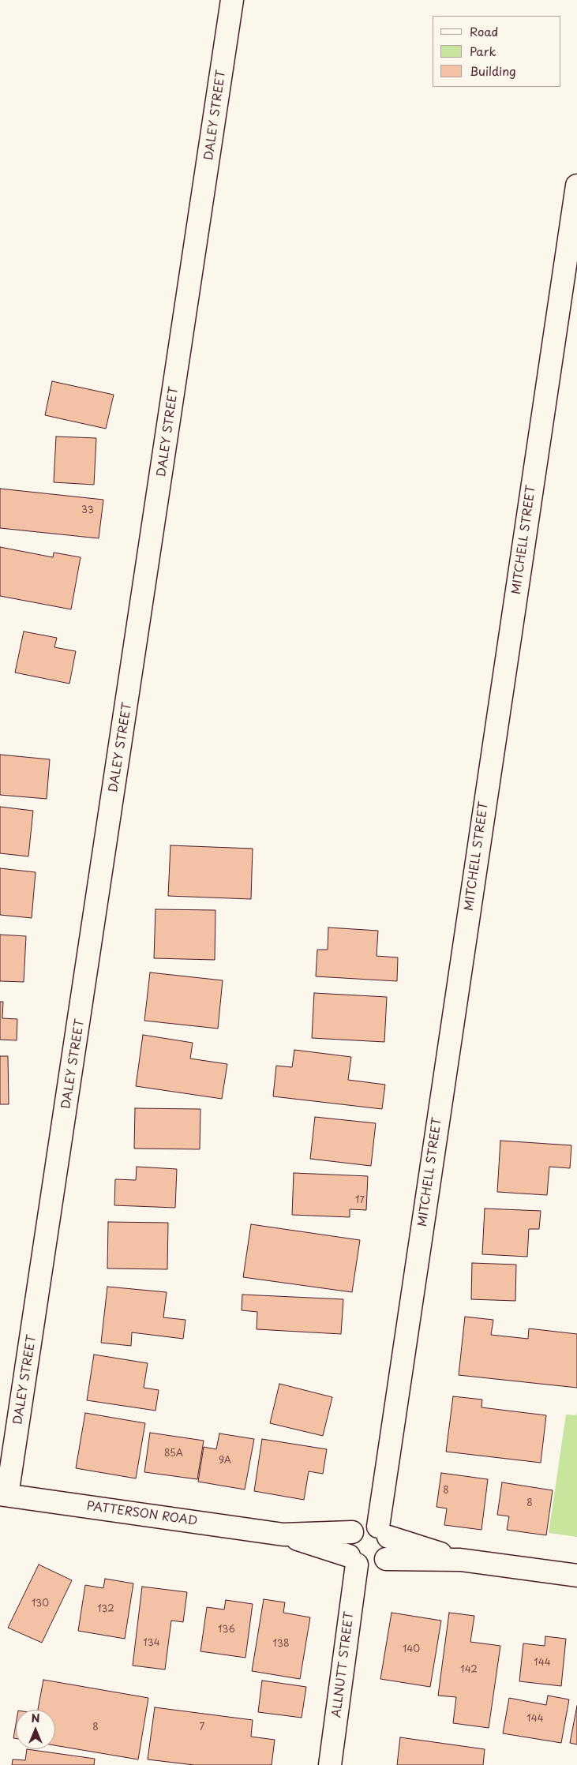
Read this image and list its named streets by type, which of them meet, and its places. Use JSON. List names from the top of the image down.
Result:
{
  "streets": {
    "street": [
      "DALEY STREET",
      "MITCHELL STREET",
      "PATTERSON ROAD",
      "ALLNUTT STREET"
    ]
  },
  "crossings": [
    ["DALEY STREET", "PATTERSON ROAD"],
    ["MITCHELL STREET", "PATTERSON ROAD"],
    ["MITCHELL STREET", "ALLNUTT STREET"],
    ["PATTERSON ROAD", "ALLNUTT STREET"]
  ],
  "house_numbers": [
    "33",
    "17",
    "85A",
    "9A",
    "8",
    "8",
    "130",
    "132",
    "136",
    "134",
    "138",
    "140",
    "144",
    "142",
    "144",
    "8",
    "7"
  ],
  "legend": ["Road", "Park", "Building"],
  "north": "top"
}
